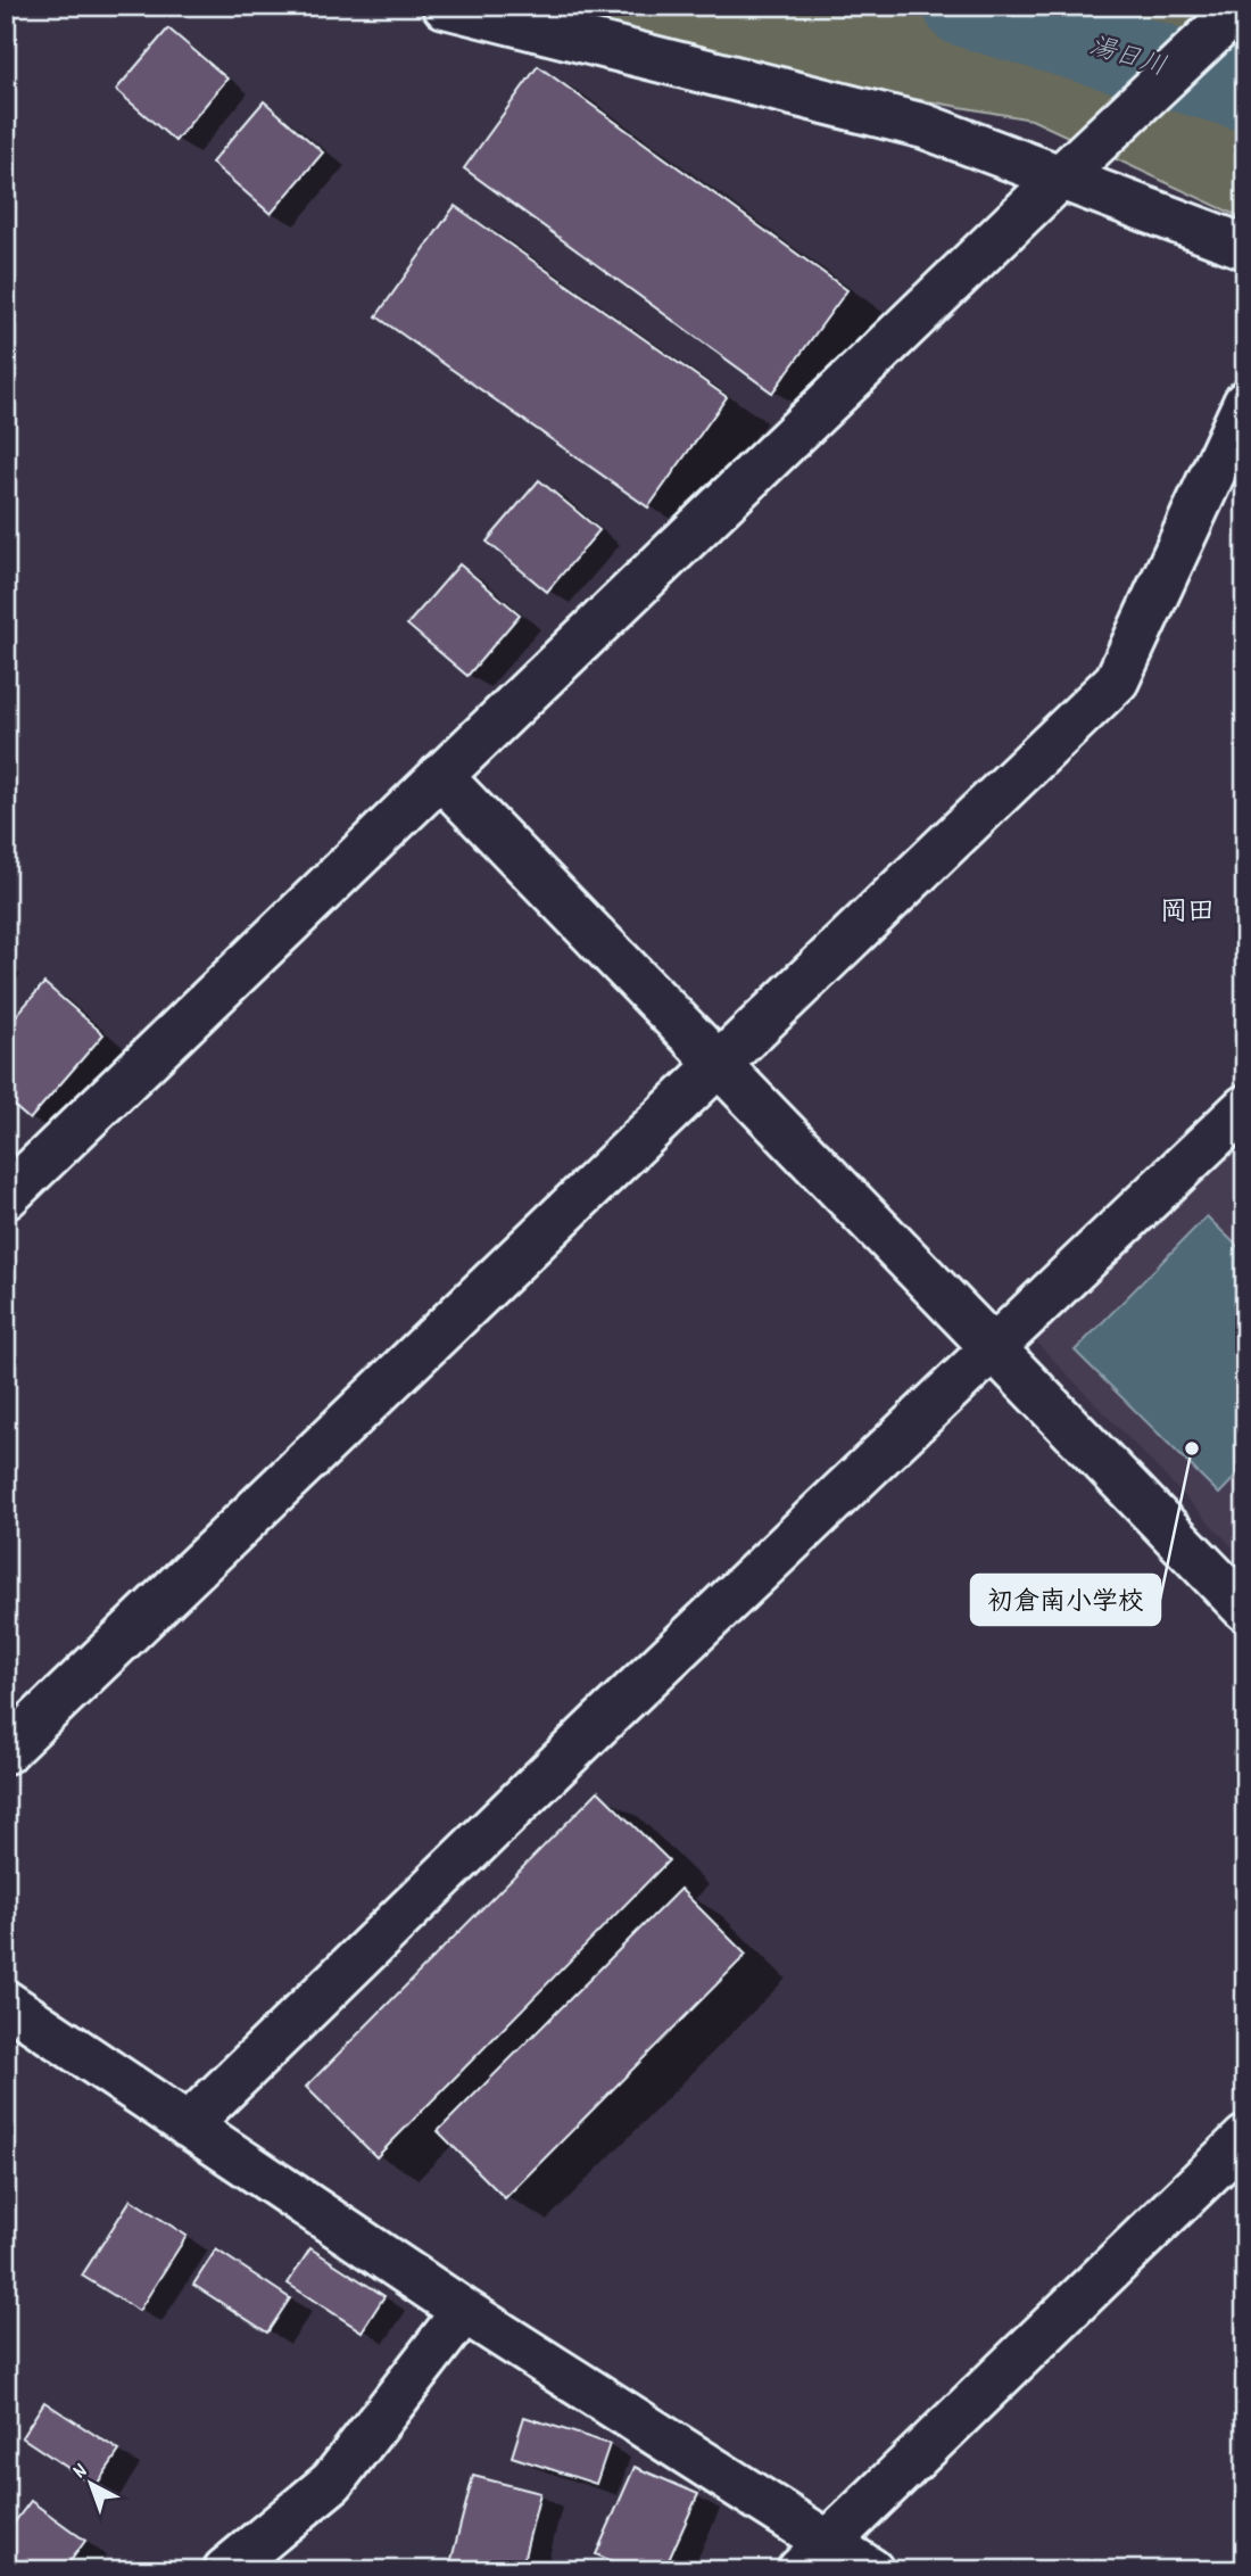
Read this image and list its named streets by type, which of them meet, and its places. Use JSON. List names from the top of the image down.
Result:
{
  "districts": ["岡田"],
  "water": ["湯日川"],
  "places": ["初倉南小学校"],
  "north": "top left"
}
